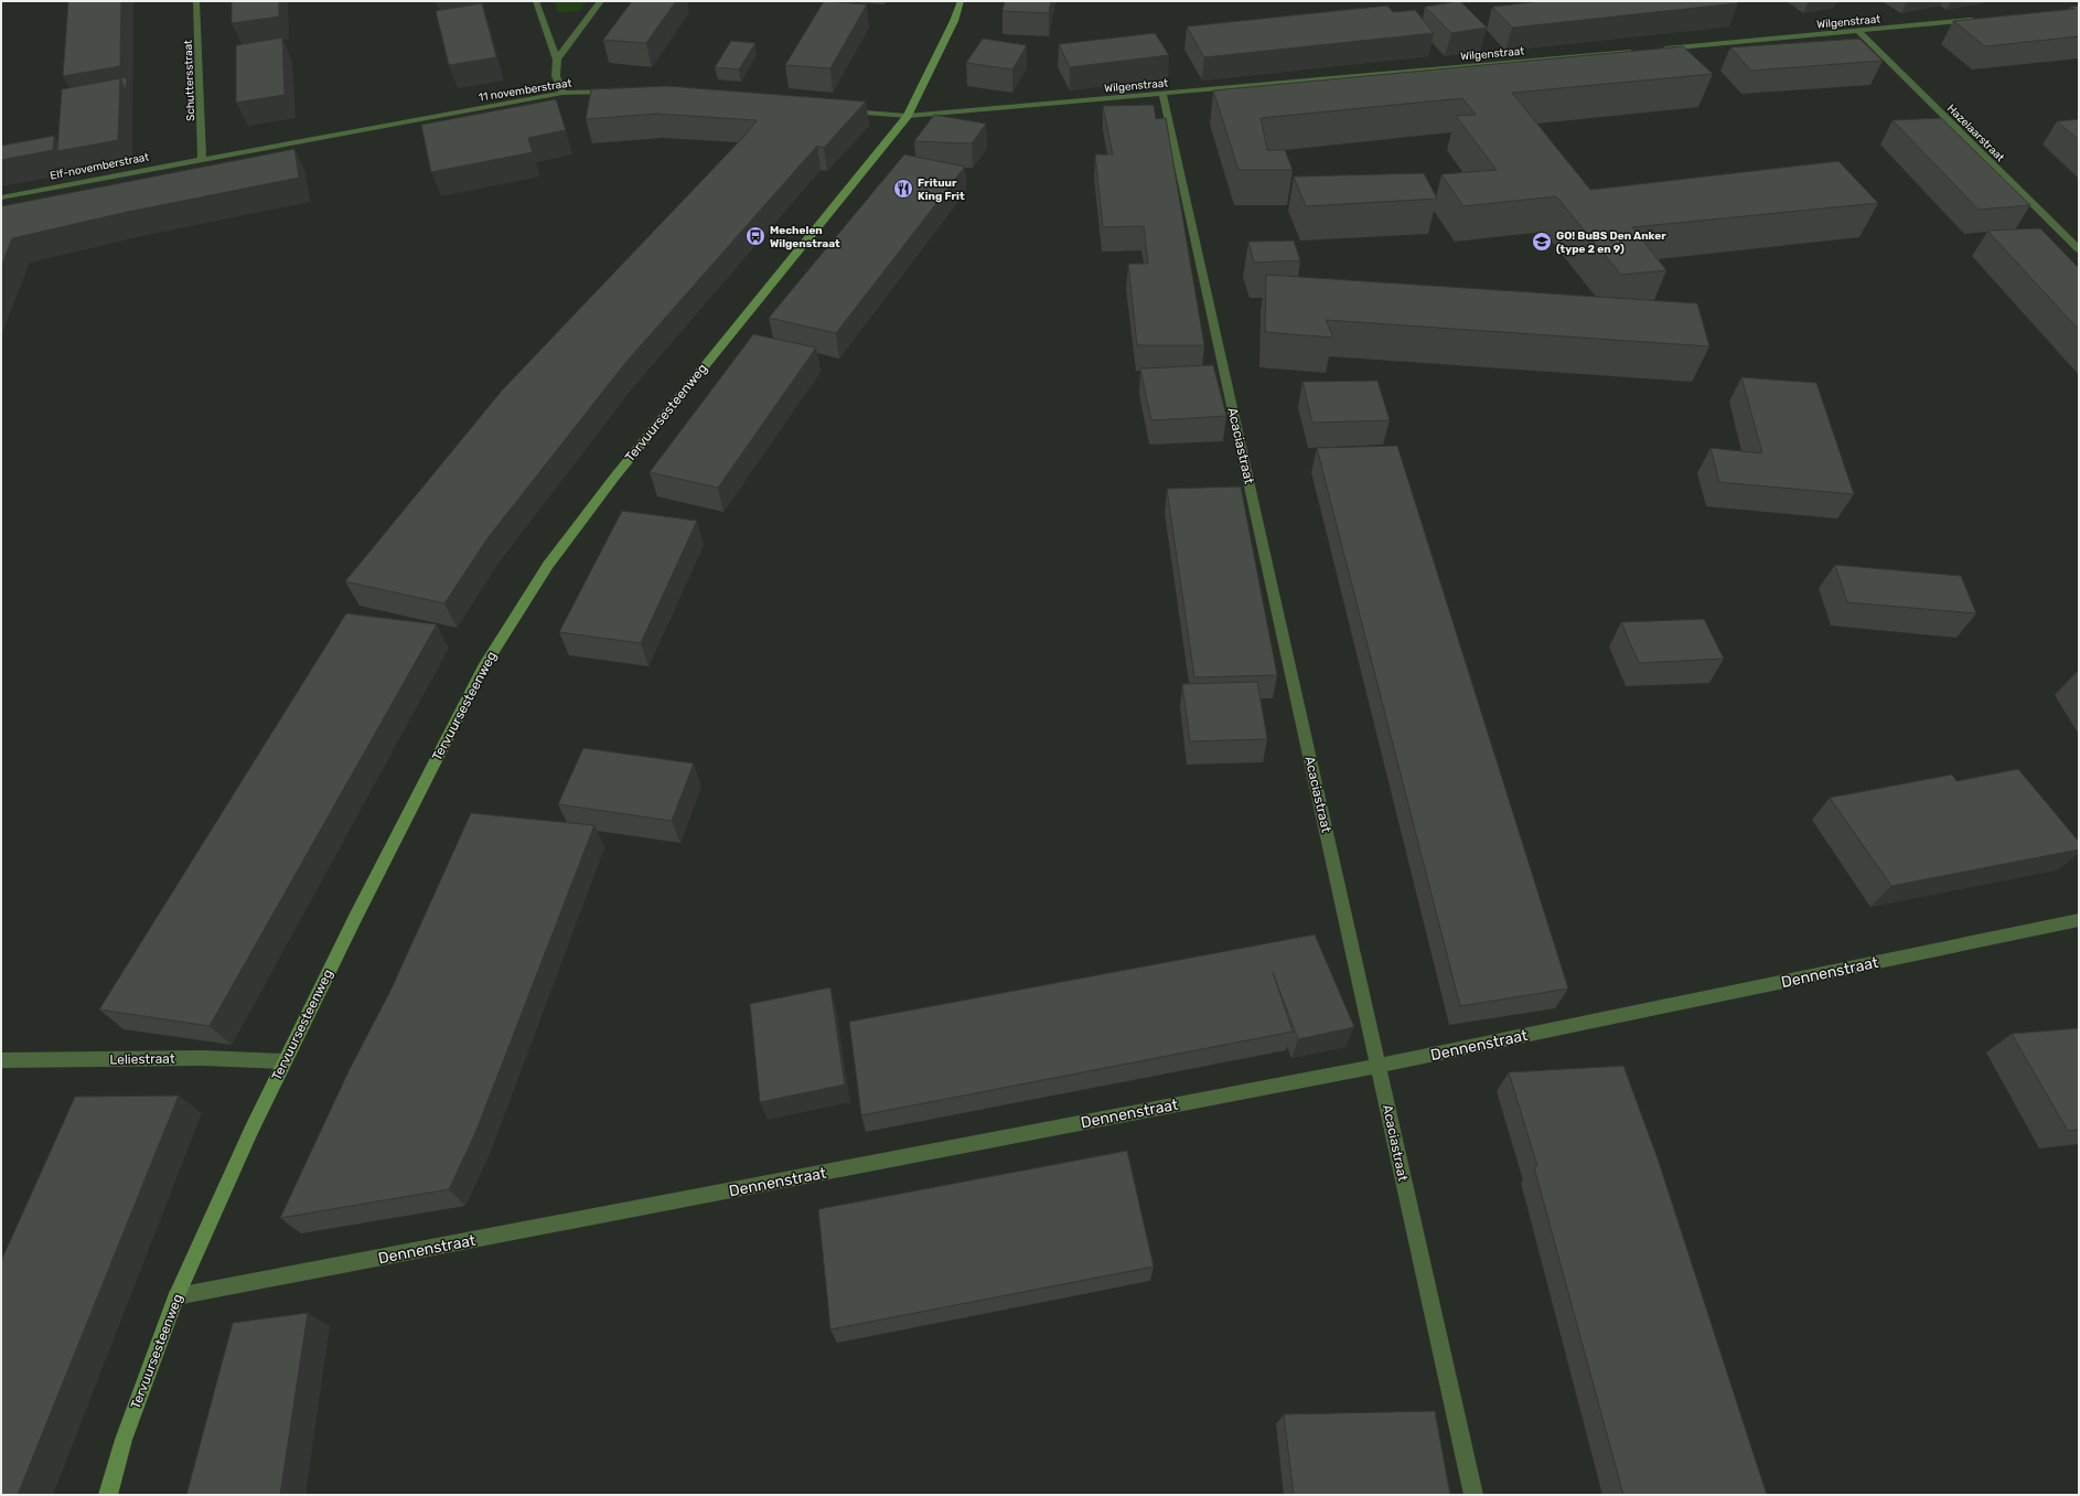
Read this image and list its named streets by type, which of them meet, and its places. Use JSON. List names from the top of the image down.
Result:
{
  "streets": {
    "street": [
      "Wilgenstraat",
      "Schuttersstraat",
      "11 novemberstraat",
      "Hazelaarstraat",
      "Elf-novemberstraat",
      "Tervuursesteenweg",
      "Acaciastraat",
      "Dennenstraat",
      "Leliestraat"
    ]
  },
  "crossings": [
    ["Wilgenstraat", "Hazelaarstraat"],
    ["Wilgenstraat", "Tervuursesteenweg"],
    ["Wilgenstraat", "Acaciastraat"],
    ["Schuttersstraat", "11 novemberstraat"],
    ["Schuttersstraat", "Elf-novemberstraat"],
    ["11 novemberstraat", "Elf-novemberstraat"],
    ["Tervuursesteenweg", "Dennenstraat"],
    ["Tervuursesteenweg", "Leliestraat"],
    ["Acaciastraat", "Dennenstraat"]
  ],
  "places": {
    "restaurant": ["Frituur King Frit"],
    "bus stop": ["Mechelen Wilgenstraat"],
    "school or university": ["GO! BuBS Den Anker (type 2 en 9)"]
  }
}
